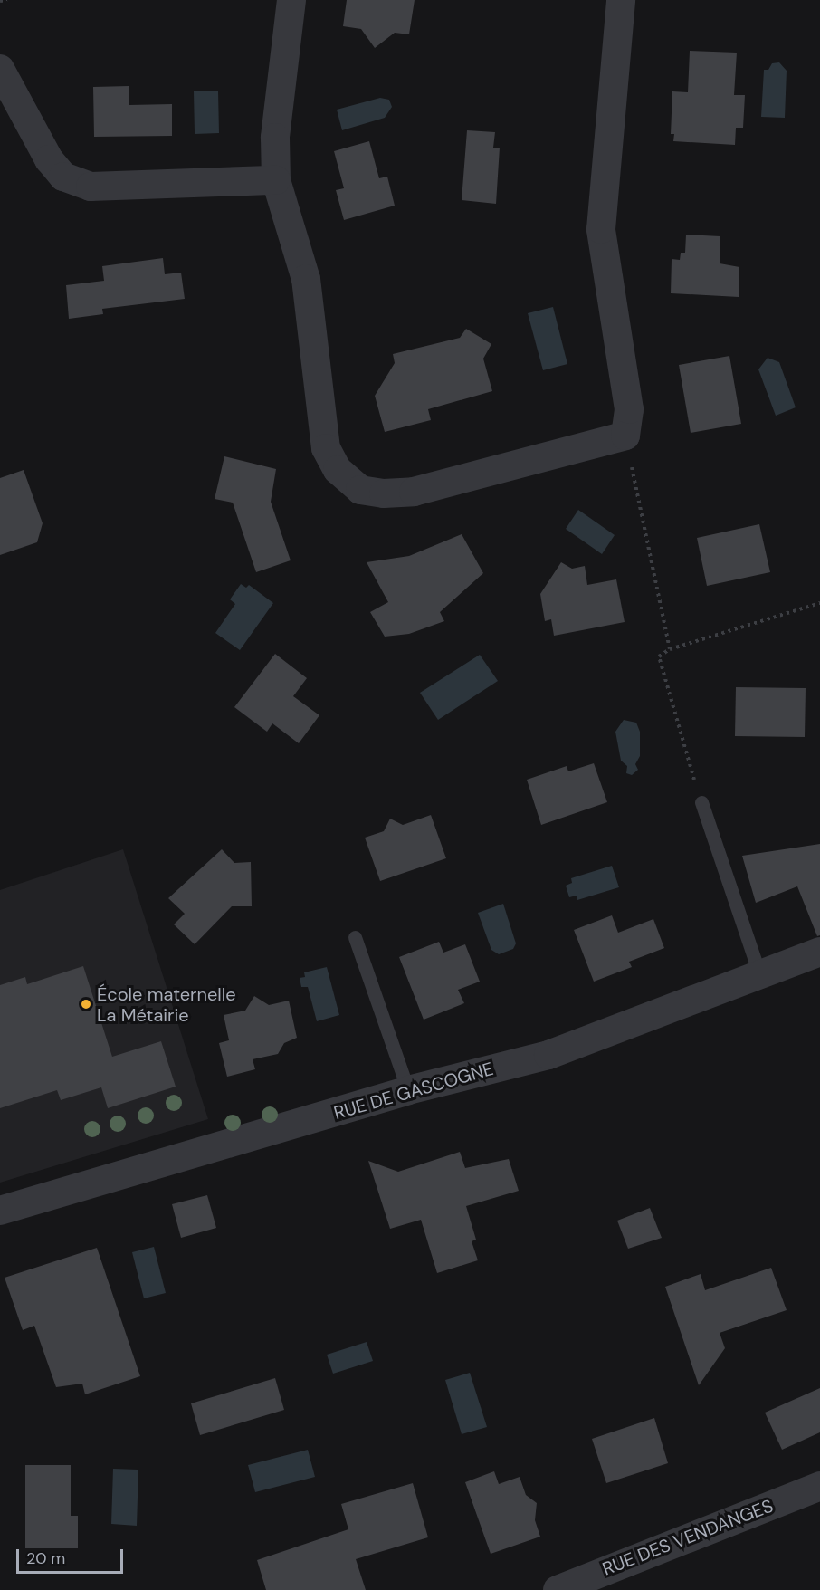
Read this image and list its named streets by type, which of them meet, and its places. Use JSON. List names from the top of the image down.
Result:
{
  "streets": {
    "street": ["RUE DE GASCOGNE", "RUE DES VENDANGES"]
  },
  "places": ["École maternelle La Métairie"],
  "scale_bar": "20 m"
}
